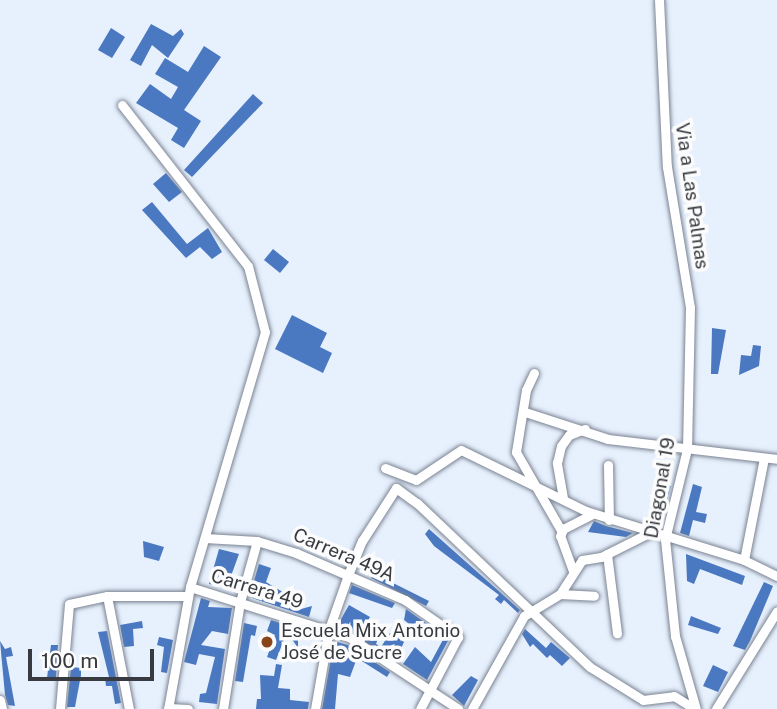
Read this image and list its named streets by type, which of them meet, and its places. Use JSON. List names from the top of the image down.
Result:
{
  "streets": {
    "street": [
      "Via a Las Palmas",
      "Diagonal 19",
      "Carrera 49A",
      "Carrera 49"
    ]
  },
  "crossings": [
    ["Via a Las Palmas", "Diagonal 19"],
    ["Carrera 49A", "Carrera 49"]
  ],
  "places": ["Escuela Mix Antonio José de Sucre"],
  "scale_bar": "100 m"
}
